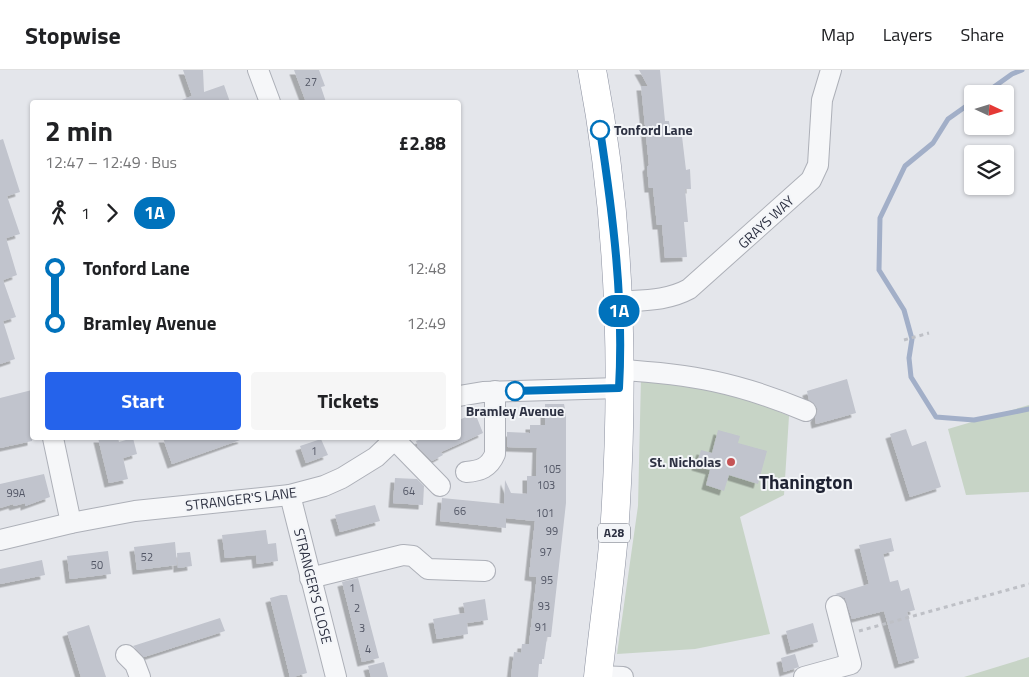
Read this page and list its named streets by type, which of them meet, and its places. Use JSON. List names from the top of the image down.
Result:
{
  "streets": {
    "highway": ["A28"],
    "street": ["GRAYS WAY", "STRANGER'S LANE", "STRANGER'S CLOSE"]
  },
  "crossings": [
    ["GRAYS WAY", "A28"],
    ["STRANGER'S LANE", "STRANGER'S CLOSE"]
  ],
  "districts": ["Thanington"],
  "places": ["Tonford Lane", "Bramley Avenue", "St. Nicholas"],
  "lines": ["bus line 1A"],
  "house_numbers": [
    "27",
    "1",
    "105",
    "103",
    "64",
    "99A",
    "66",
    "101",
    "99",
    "97",
    "52",
    "50",
    "95",
    "1",
    "93",
    "2",
    "91",
    "3",
    "4"
  ],
  "north": "right",
  "page": {
    "header": "Stopwise",
    "nav": ["Map", "Layers", "Share"],
    "on_map": "1A",
    "heading": ["2 min", "12:47 – 12:49 · Bus", "£2.88"],
    "legs": ["1", "1A"],
    "list": [
      {
        "name": "Tonford Lane",
        "value": "12:48"
      },
      {
        "name": "Bramley Avenue",
        "value": "12:49"
      }
    ],
    "buttons": ["Start", "Tickets"]
  }
}
